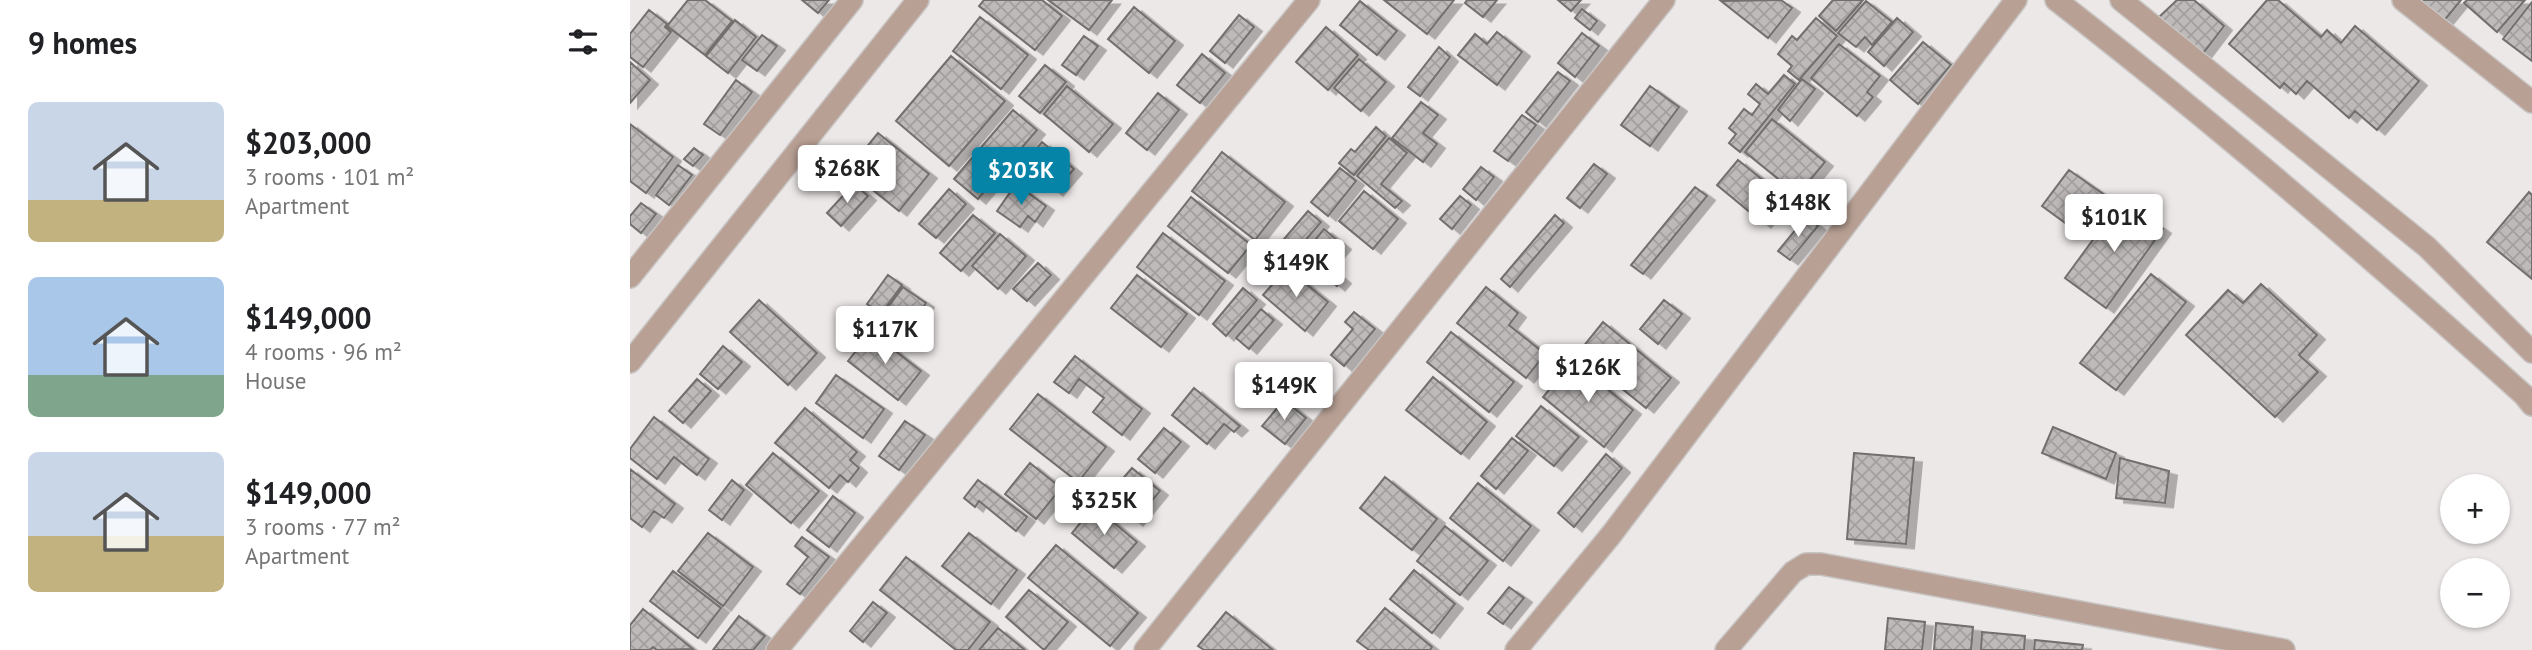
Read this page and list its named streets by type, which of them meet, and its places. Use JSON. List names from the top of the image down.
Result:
{
  "page": {
    "heading": "9 homes",
    "list": [
      {
        "name": "$203,000",
        "note": "3 rooms · 101 m² · Apartment"
      },
      {
        "name": "$149,000",
        "note": "4 rooms · 96 m² · House"
      },
      {
        "name": "$149,000",
        "note": "3 rooms · 77 m² · Apartment"
      }
    ],
    "price": [
      "$268K",
      "$203K",
      "$148K",
      "$101K",
      "$149K",
      "$117K",
      "$126K",
      "$149K",
      "$325K"
    ],
    "map_buttons": ["+", "−"]
  }
}
